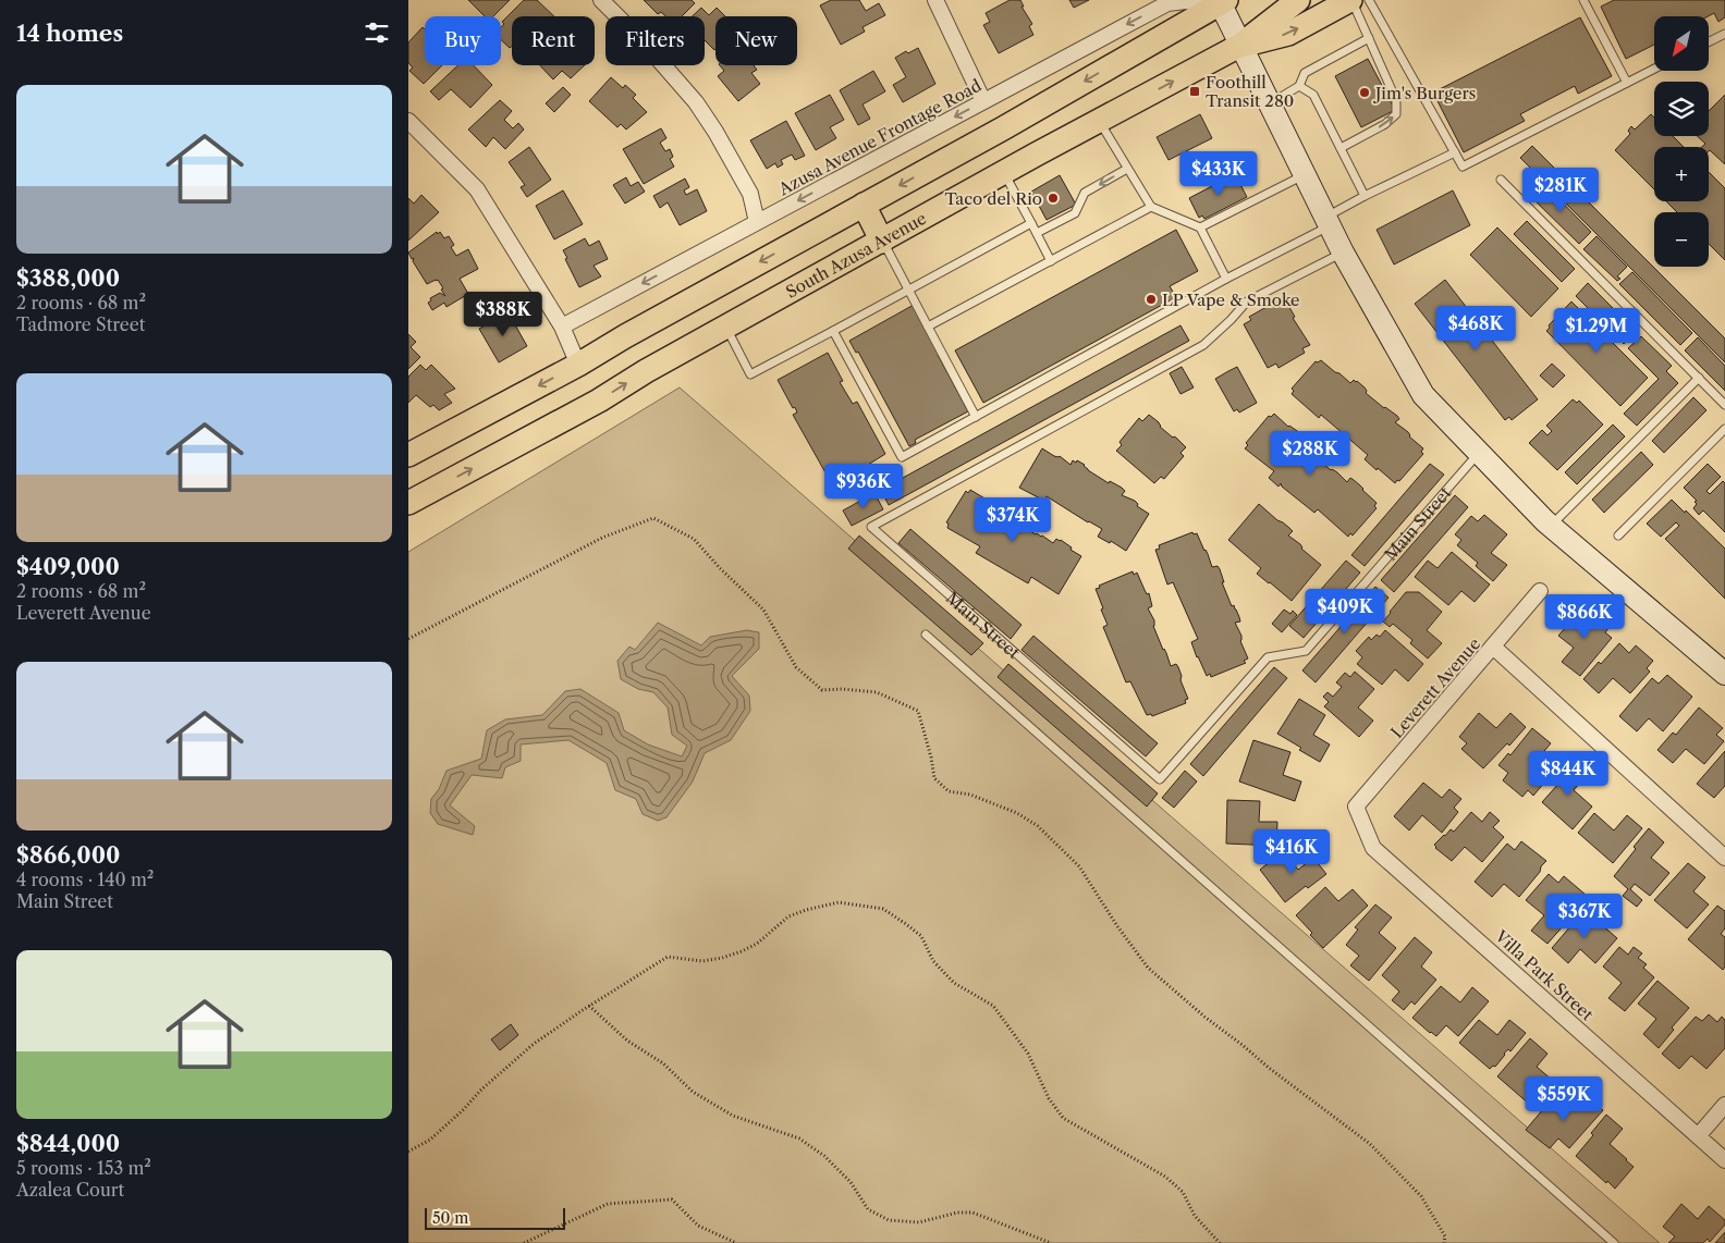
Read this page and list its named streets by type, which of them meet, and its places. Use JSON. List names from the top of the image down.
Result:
{
  "streets": {
    "main road": ["South Azusa Avenue"],
    "street": ["Azusa Avenue Frontage Road", "Leverett Avenue", "Villa Park Street"],
    "lane": ["Main Street"]
  },
  "crossings": [
    ["Leverett Avenue", "Villa Park Street"]
  ],
  "one_way": ["Azusa Avenue Frontage Road"],
  "places": {
    "transit": ["Foothill Transit 280"],
    "other": ["Jim's Burgers", "Taco del Rio", "LP Vape & Smoke"]
  },
  "scale_bar": "50 m",
  "north": "bottom left",
  "page": {
    "heading": "14 homes",
    "map_buttons": ["+", "−"],
    "chip": [
      "Buy",
      "Rent",
      "Filters",
      "New"
    ],
    "list": [
      {
        "name": "$388,000",
        "note": "2 rooms · 68 m² · Tadmore Street"
      },
      {
        "name": "$409,000",
        "note": "2 rooms · 68 m² · Leverett Avenue"
      },
      {
        "name": "$866,000",
        "note": "4 rooms · 140 m² · Main Street"
      },
      {
        "name": "$844,000",
        "note": "5 rooms · 153 m² · Azalea Court"
      }
    ],
    "price": [
      "$433K",
      "$281K",
      "$388K",
      "$468K",
      "$1.29M",
      "$288K",
      "$936K",
      "$374K",
      "$409K",
      "$866K",
      "$844K",
      "$416K",
      "$367K",
      "$559K"
    ],
    "scale": "50 m"
  }
}
